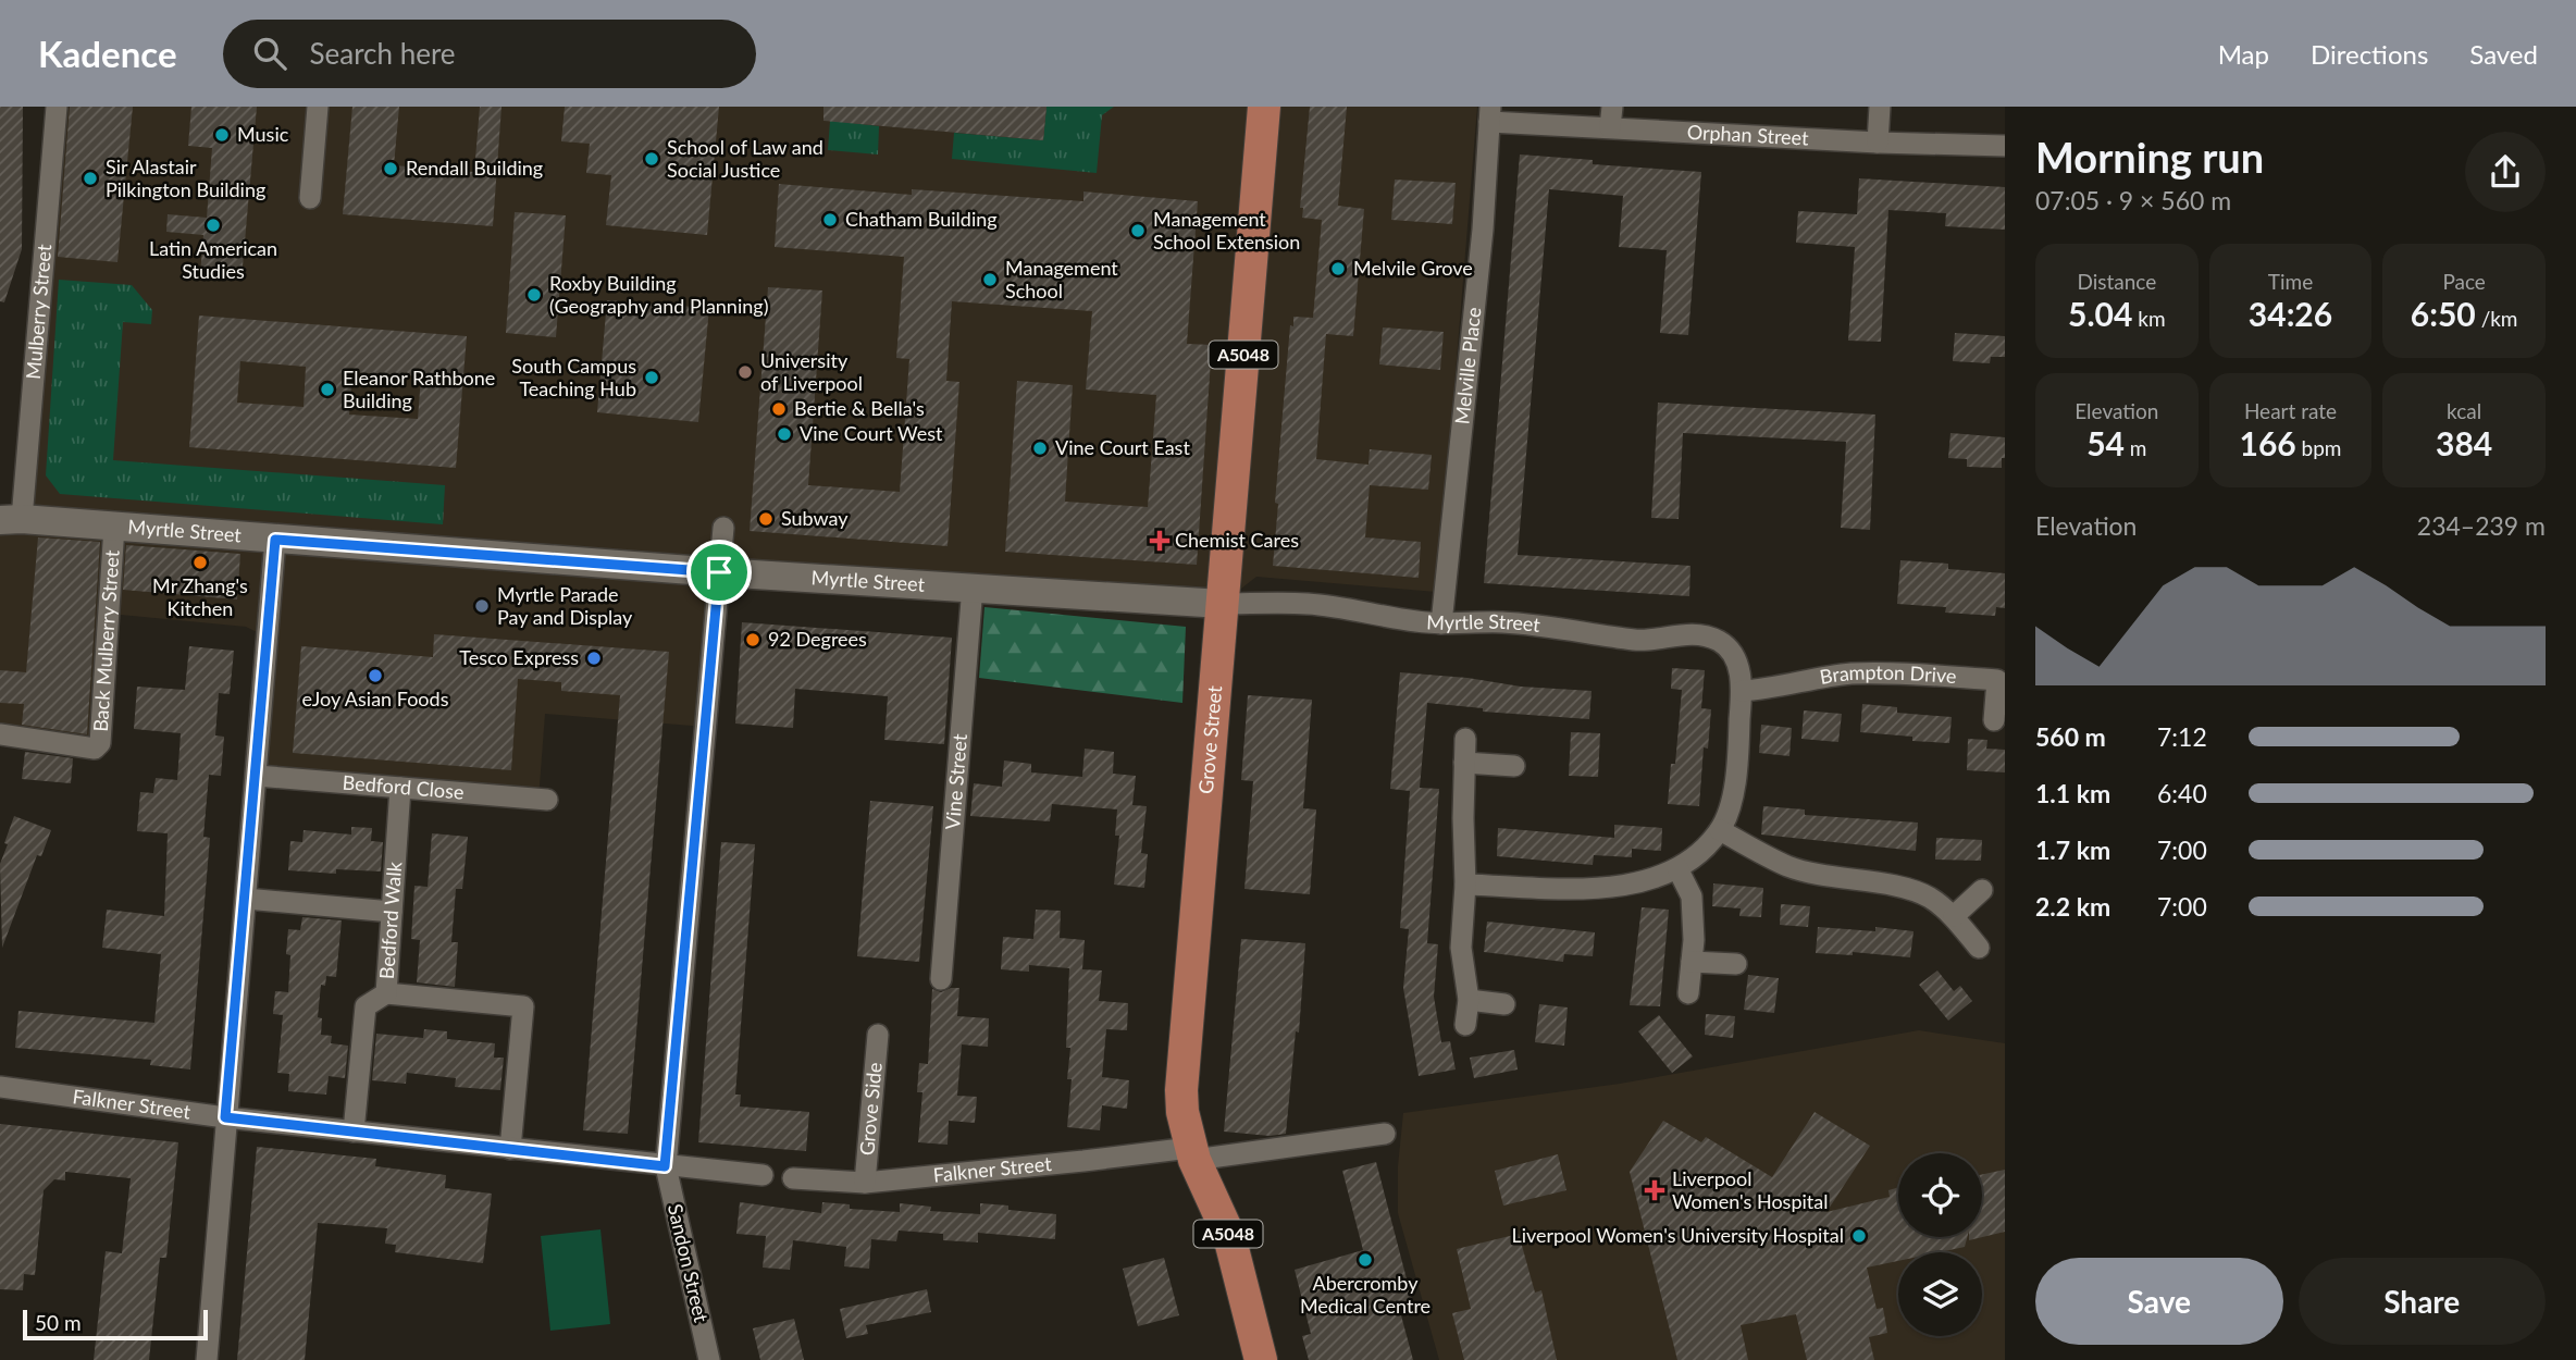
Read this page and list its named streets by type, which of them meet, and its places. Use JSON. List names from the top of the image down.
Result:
{
  "streets": {
    "main road": ["A5048", "Grove Street"],
    "street": [
      "Orphan Street",
      "Mulberry Street",
      "Melville Place",
      "Myrtle Street",
      "Back Mulberry Street",
      "Brampton Drive",
      "Vine Street",
      "Bedford Close",
      "Bedford Walk",
      "Falkner Street",
      "Grove Side",
      "Sandon Street"
    ]
  },
  "crossings": [
    ["Orphan Street", "Melville Place"],
    ["Mulberry Street", "Myrtle Street"],
    ["Melville Place", "Myrtle Street"],
    ["Myrtle Street", "Back Mulberry Street"],
    ["Myrtle Street", "Brampton Drive"],
    ["Myrtle Street", "Grove Street"],
    ["Myrtle Street", "Vine Street"],
    ["Myrtle Street", "Sandon Street"],
    ["Grove Street", "Falkner Street"],
    ["Bedford Close", "Bedford Walk"],
    ["Bedford Walk", "Falkner Street"],
    ["Falkner Street", "Grove Side"],
    ["Falkner Street", "Sandon Street"]
  ],
  "places": {
    "other": [
      "Music",
      "School of Law and Social Justice",
      "Rendall Building",
      "Sir Alastair Pilkington Building",
      "Chatham Building",
      "Latin American Studies",
      "Management School Extension",
      "Melvile Grove",
      "Management School",
      "Roxby Building (Geography and Planning)",
      "University of Liverpool",
      "South Campus Teaching Hub",
      "Eleanor Rathbone Building",
      "Bertie & Bella's",
      "Vine Court West",
      "Vine Court East",
      "Subway",
      "Mr Zhang's Kitchen",
      "Myrtle Parade Pay and Display",
      "92 Degrees",
      "Tesco Express",
      "eJoy Asian Foods",
      "Liverpool Women's University Hospital",
      "Abercromby Medical Centre"
    ],
    "health": ["Chemist Cares", "Liverpool Women's Hospital"]
  },
  "scale_bar": "50 m",
  "page": {
    "header": "Kadence",
    "search": "Search here",
    "nav": ["Map", "Directions", "Saved"],
    "heading": ["Morning run", "07:05 · 9 × 560 m"],
    "stats": [
      ["Distance", "5.04 km"],
      ["Time", "34:26"],
      ["Pace", "6:50 /km"],
      ["Elevation", "54 m"],
      ["Heart rate", "166 bpm"],
      ["kcal", "384"]
    ],
    "chart": ["Elevation", "234–239 m"],
    "list": [
      {
        "name": "560 m",
        "note": "7:12"
      },
      {
        "name": "1.1 km",
        "note": "6:40"
      },
      {
        "name": "1.7 km",
        "note": "7:00"
      },
      {
        "name": "2.2 km",
        "note": "7:00"
      }
    ],
    "buttons": ["Save", "Share"],
    "scale": "50 m"
  }
}
